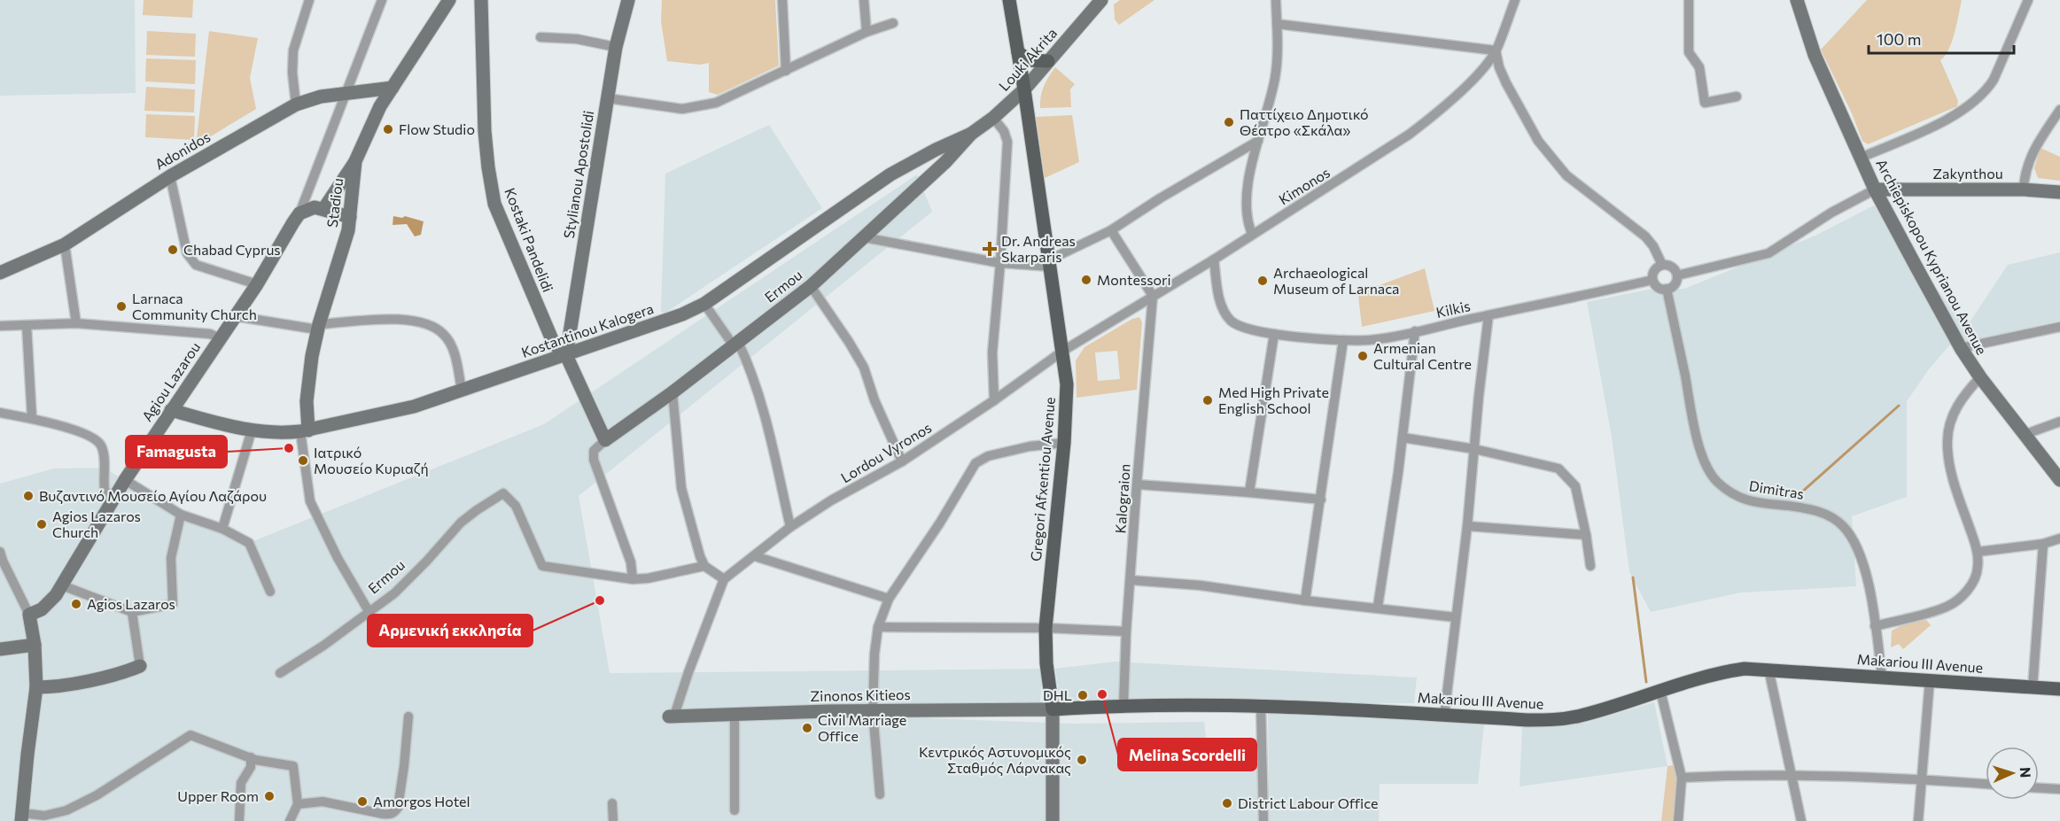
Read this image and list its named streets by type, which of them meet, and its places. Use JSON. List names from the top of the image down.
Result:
{
  "streets": {
    "main road": ["Gregori Afxentiou Avenue", "Makariou III Avenue"],
    "street": [
      "Louki Akrita",
      "Adonidos",
      "Zakynthou",
      "Stylianou Apostolidi",
      "Kimonos",
      "Stadiou",
      "Kostaki Pandelidi",
      "Archiepiskopou Kyprianou Avenue",
      "Ermou",
      "Kilkis",
      "Kostantinou Kalogera",
      "Agiou Lazarou",
      "Lordou Vyronos",
      "Dimitras",
      "Kalograion",
      "Zinonos Kitieos"
    ]
  },
  "crossings": [
    ["Louki Akrita", "Ermou"],
    ["Louki Akrita", "Kostantinou Kalogera"],
    ["Louki Akrita", "Gregori Afxentiou Avenue"],
    ["Adonidos", "Stadiou"],
    ["Adonidos", "Agiou Lazarou"],
    ["Zakynthou", "Archiepiskopou Kyprianou Avenue"],
    ["Stylianou Apostolidi", "Kostaki Pandelidi"],
    ["Stylianou Apostolidi", "Kostantinou Kalogera"],
    ["Kimonos", "Kilkis"],
    ["Kimonos", "Lordou Vyronos"],
    ["Kimonos", "Gregori Afxentiou Avenue"],
    ["Kimonos", "Kalograion"],
    ["Stadiou", "Ermou"],
    ["Stadiou", "Kostantinou Kalogera"],
    ["Kostaki Pandelidi", "Ermou"],
    ["Kostaki Pandelidi", "Kostantinou Kalogera"],
    ["Ermou", "Kostantinou Kalogera"],
    ["Kilkis", "Dimitras"],
    ["Kostantinou Kalogera", "Agiou Lazarou"],
    ["Lordou Vyronos", "Gregori Afxentiou Avenue"],
    ["Gregori Afxentiou Avenue", "Makariou III Avenue"],
    ["Gregori Afxentiou Avenue", "Zinonos Kitieos"],
    ["Dimitras", "Makariou III Avenue"],
    ["Kalograion", "Makariou III Avenue"],
    ["Makariou III Avenue", "Zinonos Kitieos"]
  ],
  "places": {
    "other": [
      "Παττίχειο Δημοτικό Θέατρο «Σκάλα»",
      "Flow Studio",
      "Chabad Cyprus",
      "Montessori",
      "Archaeological Museum of Larnaca",
      "Larnaca Community Church",
      "Armenian Cultural Centre",
      "Med High Private English School",
      "Famagusta",
      "Ιατρικό Μουσείο Κυριαζή",
      "Βυζαντινό Μουσείο Αγίου Λαζάρου",
      "Agios Lazaros Church",
      "Αρμενική εκκλησία",
      "Agios Lazaros",
      "Melina Scordelli",
      "DHL",
      "Civil Marriage Office",
      "Κεντρικός Αστυνομικός Σταθμός Λάρνακας",
      "Upper Room",
      "Amorgos Hotel",
      "District Labour Office"
    ],
    "health": ["Dr. Andreas Skarparis"]
  },
  "scale_bar": "100 m",
  "north": "right"
}
